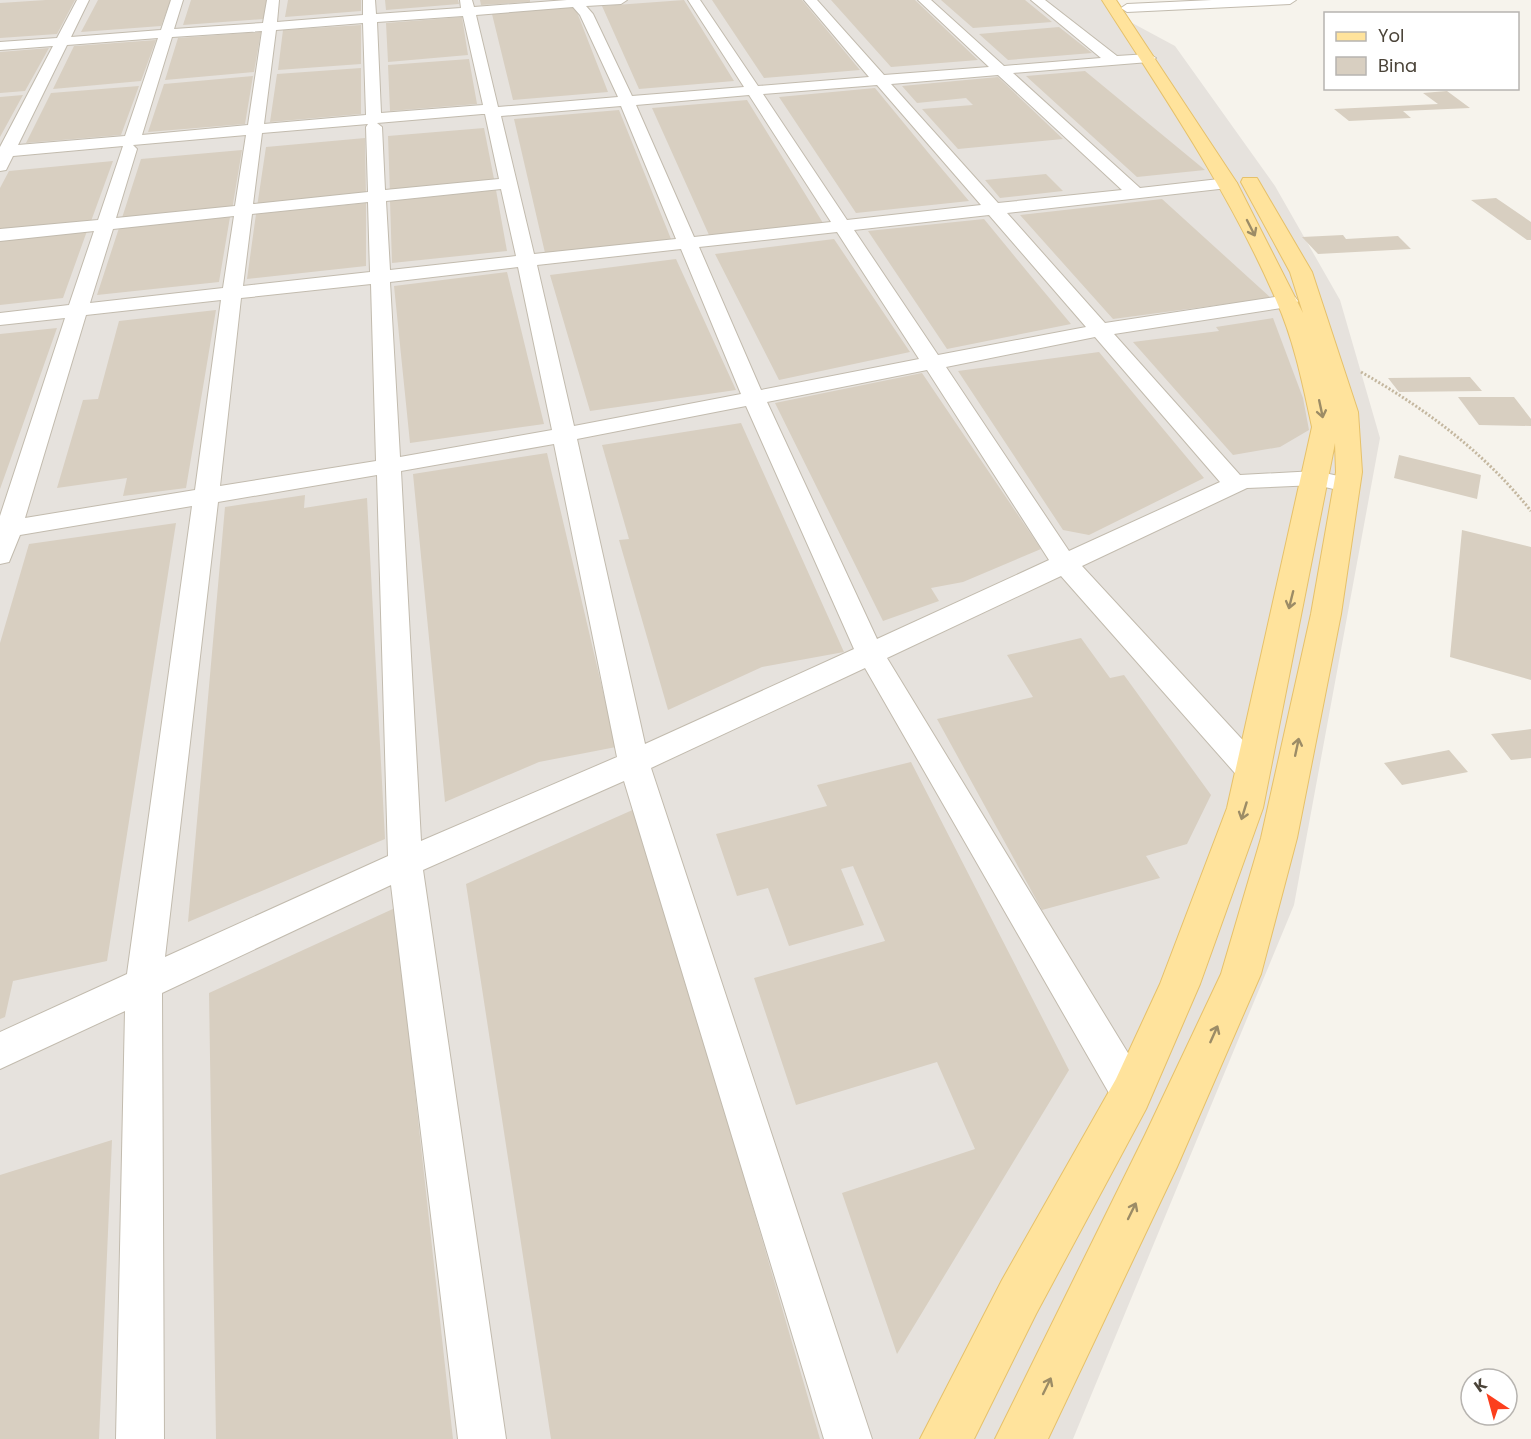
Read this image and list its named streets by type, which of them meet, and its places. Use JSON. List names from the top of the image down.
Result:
{
  "legend": ["Yol", "Bina"],
  "north": "top left"
}
